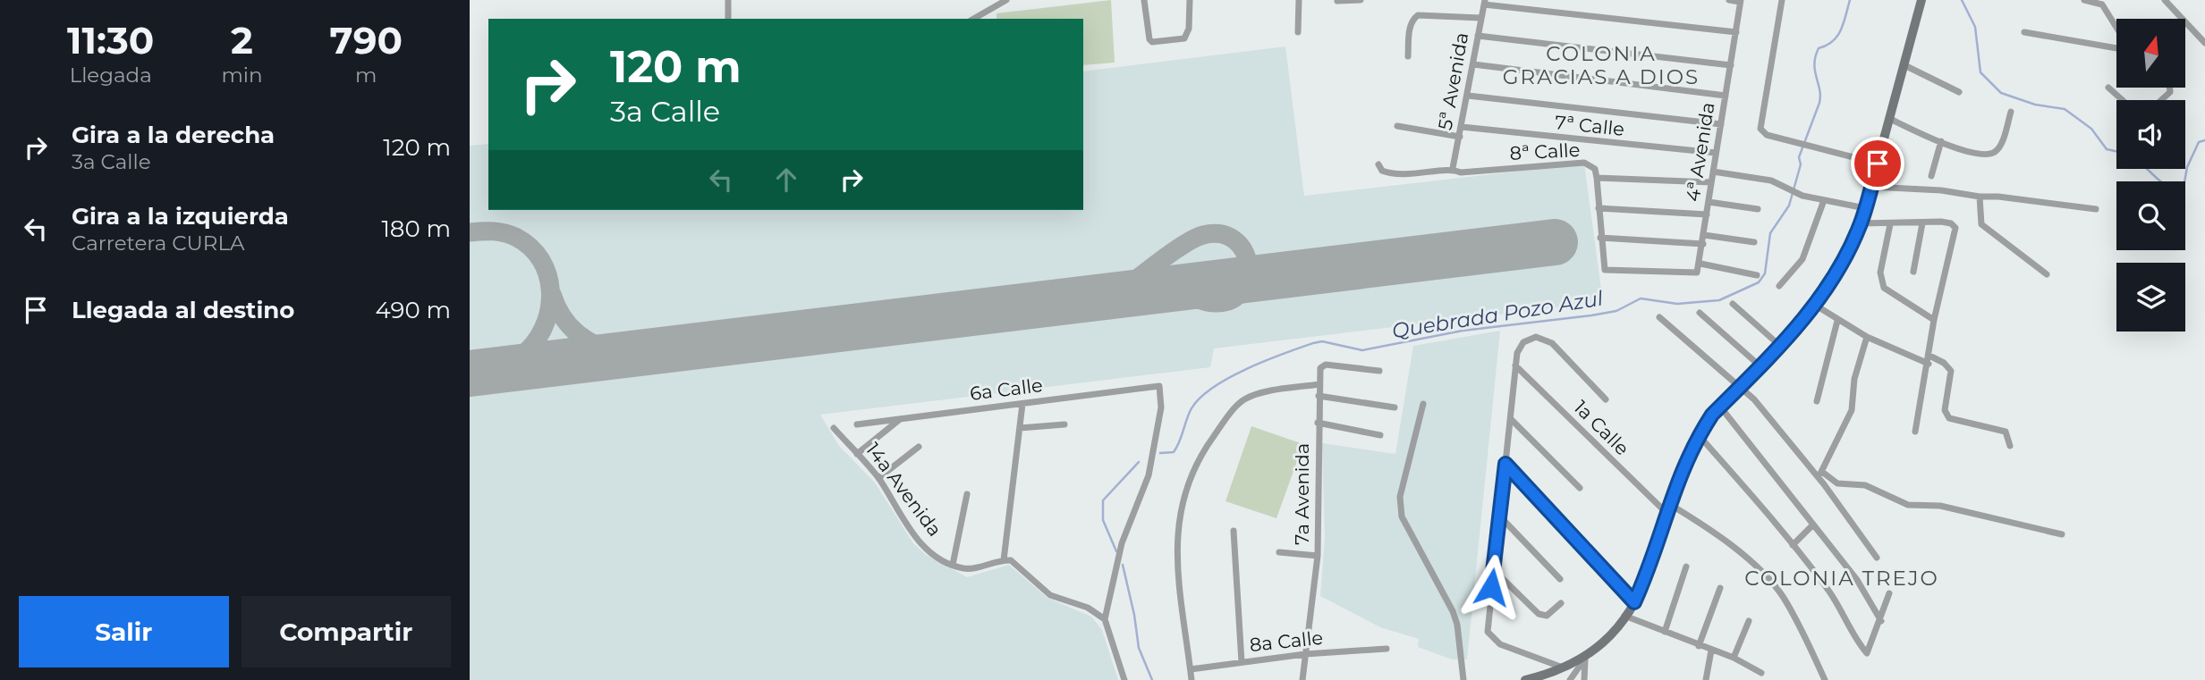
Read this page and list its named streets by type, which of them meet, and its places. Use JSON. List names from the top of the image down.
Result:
{
  "streets": {
    "street": [
      "5ª Avenida",
      "7ª Calle",
      "8ª Calle",
      "4ª Avenida",
      "6a Calle",
      "1a Calle",
      "14a Avenida",
      "7a Avenida",
      "8a Calle"
    ]
  },
  "crossings": [
    ["5ª Avenida", "7ª Calle"],
    ["5ª Avenida", "8ª Calle"],
    ["7ª Calle", "4ª Avenida"],
    ["8ª Calle", "4ª Avenida"],
    ["7a Avenida", "8a Calle"]
  ],
  "districts": ["COLONIA GRACIAS A DIOS", "COLONIA TREJO"],
  "water": ["Quebrada Pozo Azul"],
  "north": "top",
  "page": {
    "eta": [
      "11:30",
      "Llegada",
      "2",
      "min",
      "790",
      "m"
    ],
    "turn": ["120 m", "3a Calle"],
    "list": [
      {
        "name": "Gira a la derecha",
        "note": "3a Calle",
        "value": "120 m"
      },
      {
        "name": "Gira a la izquierda",
        "note": "Carretera CURLA",
        "value": "180 m"
      },
      {
        "name": "Llegada al destino",
        "value": "490 m"
      }
    ],
    "buttons": ["Salir", "Compartir"]
  }
}
